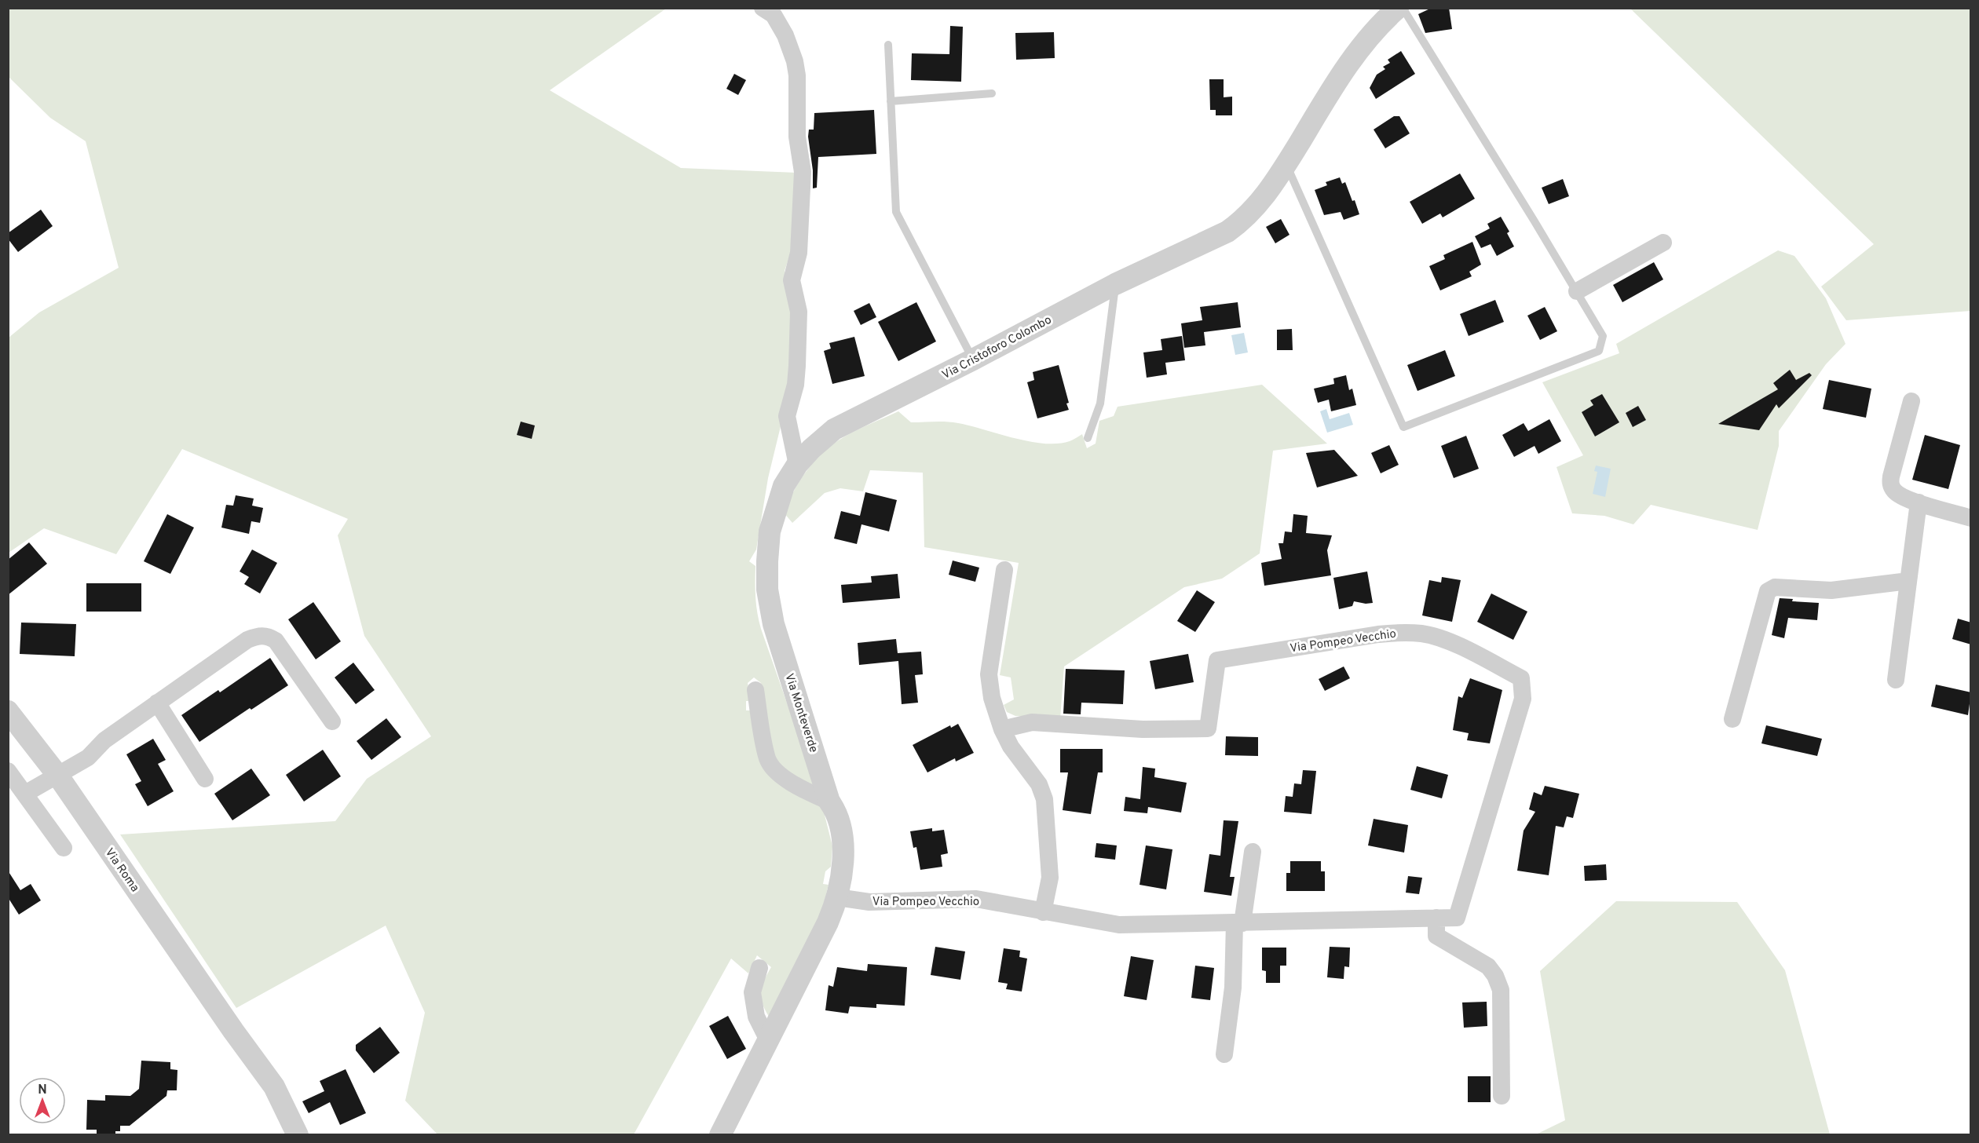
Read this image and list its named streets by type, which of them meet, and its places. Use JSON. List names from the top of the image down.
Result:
{
  "streets": {
    "street": [
      "Via Cristoforo Colombo",
      "Via Pompeo Vecchio",
      "Via Monteverde",
      "Via Roma"
    ]
  },
  "crossings": [
    ["Via Cristoforo Colombo", "Via Monteverde"],
    ["Via Pompeo Vecchio", "Via Monteverde"]
  ],
  "north": "top"
}
